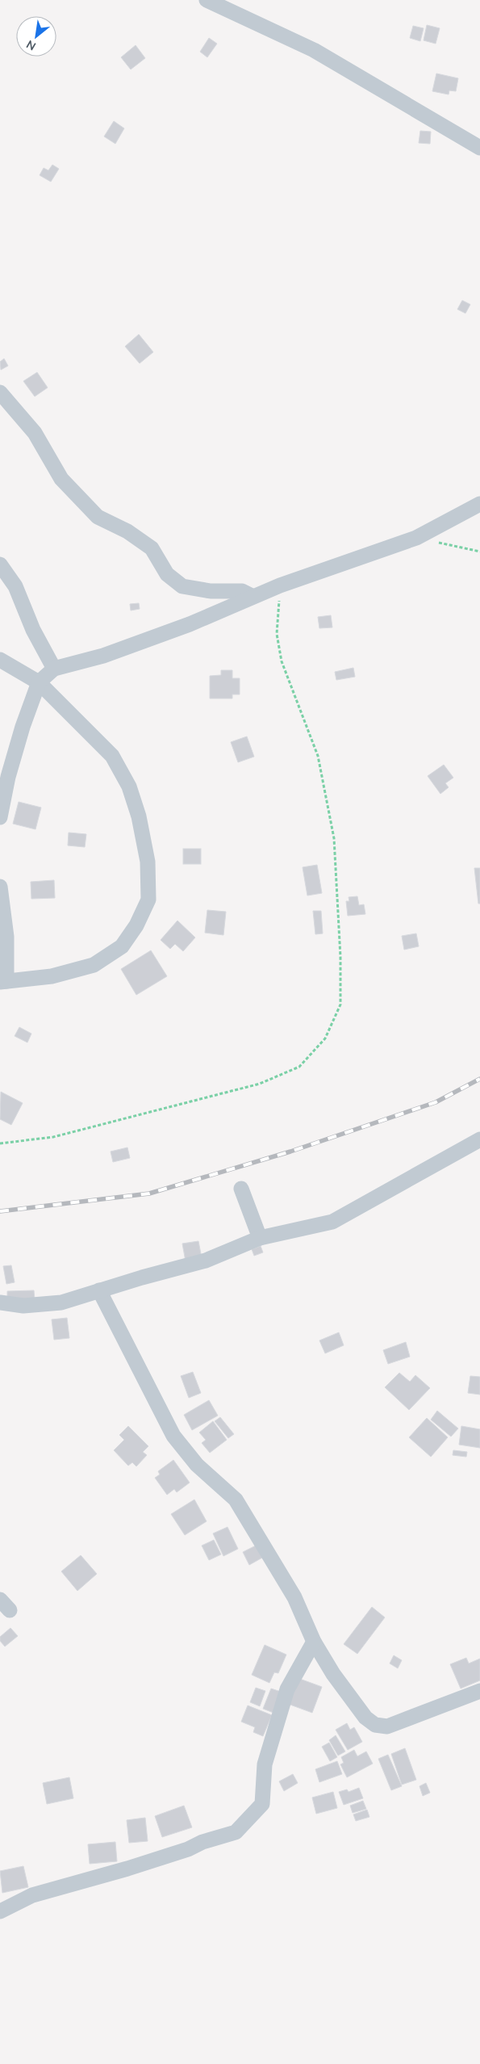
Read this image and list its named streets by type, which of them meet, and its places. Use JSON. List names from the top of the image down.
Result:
{
  "north": "bottom left"
}
